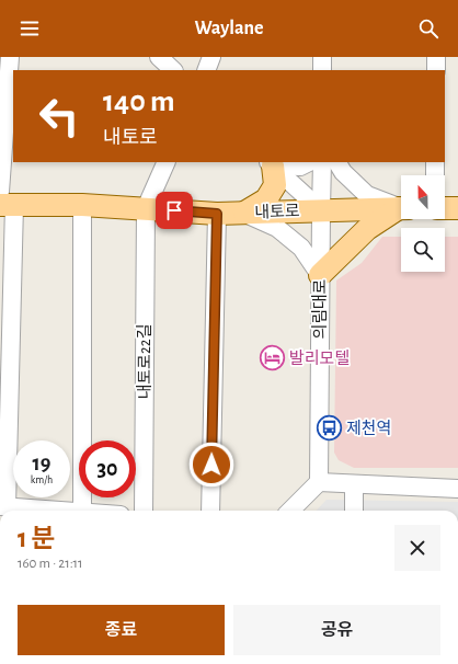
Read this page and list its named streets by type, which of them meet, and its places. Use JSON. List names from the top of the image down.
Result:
{
  "streets": {
    "main road": ["내토로"],
    "street": ["의림대로", "내토로22길"]
  },
  "crossings": [
    ["내토로", "의림대로"],
    ["내토로", "내토로22길"]
  ],
  "places": {
    "hotel": ["발리모텔"],
    "bus stop": ["제천역"]
  },
  "north": "top",
  "page": {
    "header": "Waylane",
    "turn": ["140 m", "내토로"],
    "speed": "19 km/h",
    "limit": "30",
    "heading": ["1 분", "160 m · 21:11"],
    "buttons": ["종료", "공유"]
  }
}
